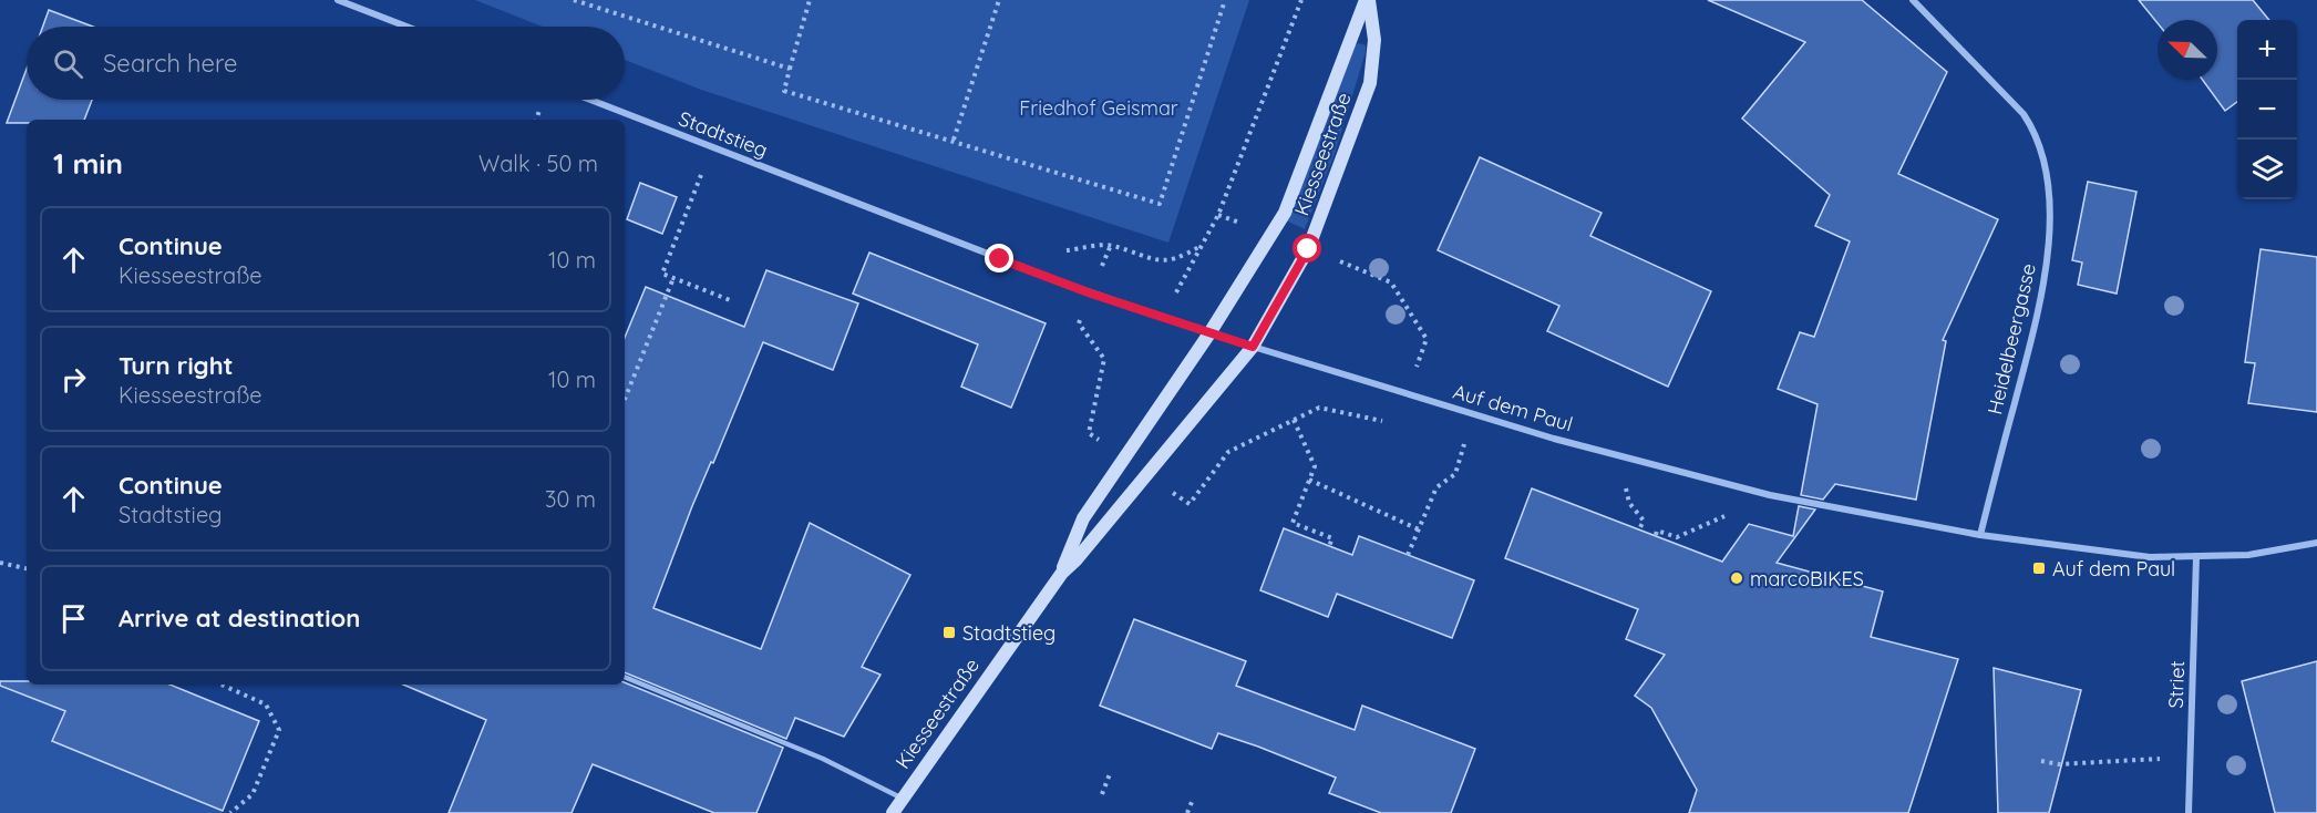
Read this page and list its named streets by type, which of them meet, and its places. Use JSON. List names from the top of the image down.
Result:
{
  "streets": {
    "street": [
      "Stadtstieg",
      "Kiesseestraße",
      "Heidelbeergasse",
      "Auf dem Paul",
      "Striet"
    ]
  },
  "crossings": [
    ["Stadtstieg", "Kiesseestraße"],
    ["Kiesseestraße", "Auf dem Paul"],
    ["Heidelbeergasse", "Auf dem Paul"],
    ["Auf dem Paul", "Striet"]
  ],
  "parks": ["Friedhof Geismar"],
  "places": {
    "transit": ["Auf dem Paul", "Stadtstieg"],
    "other": ["marcoBIKES"]
  },
  "north": "top left",
  "page": {
    "map_buttons": ["+", "−"],
    "search": "Search here",
    "heading": ["1 min", "Walk · 50 m"],
    "list": [
      ["Continue", "Kiesseestraße", "10 m"],
      ["Turn right", "Kiesseestraße", "10 m"],
      ["Continue", "Stadtstieg", "30 m"],
      "Arrive at destination"
    ]
  }
}
